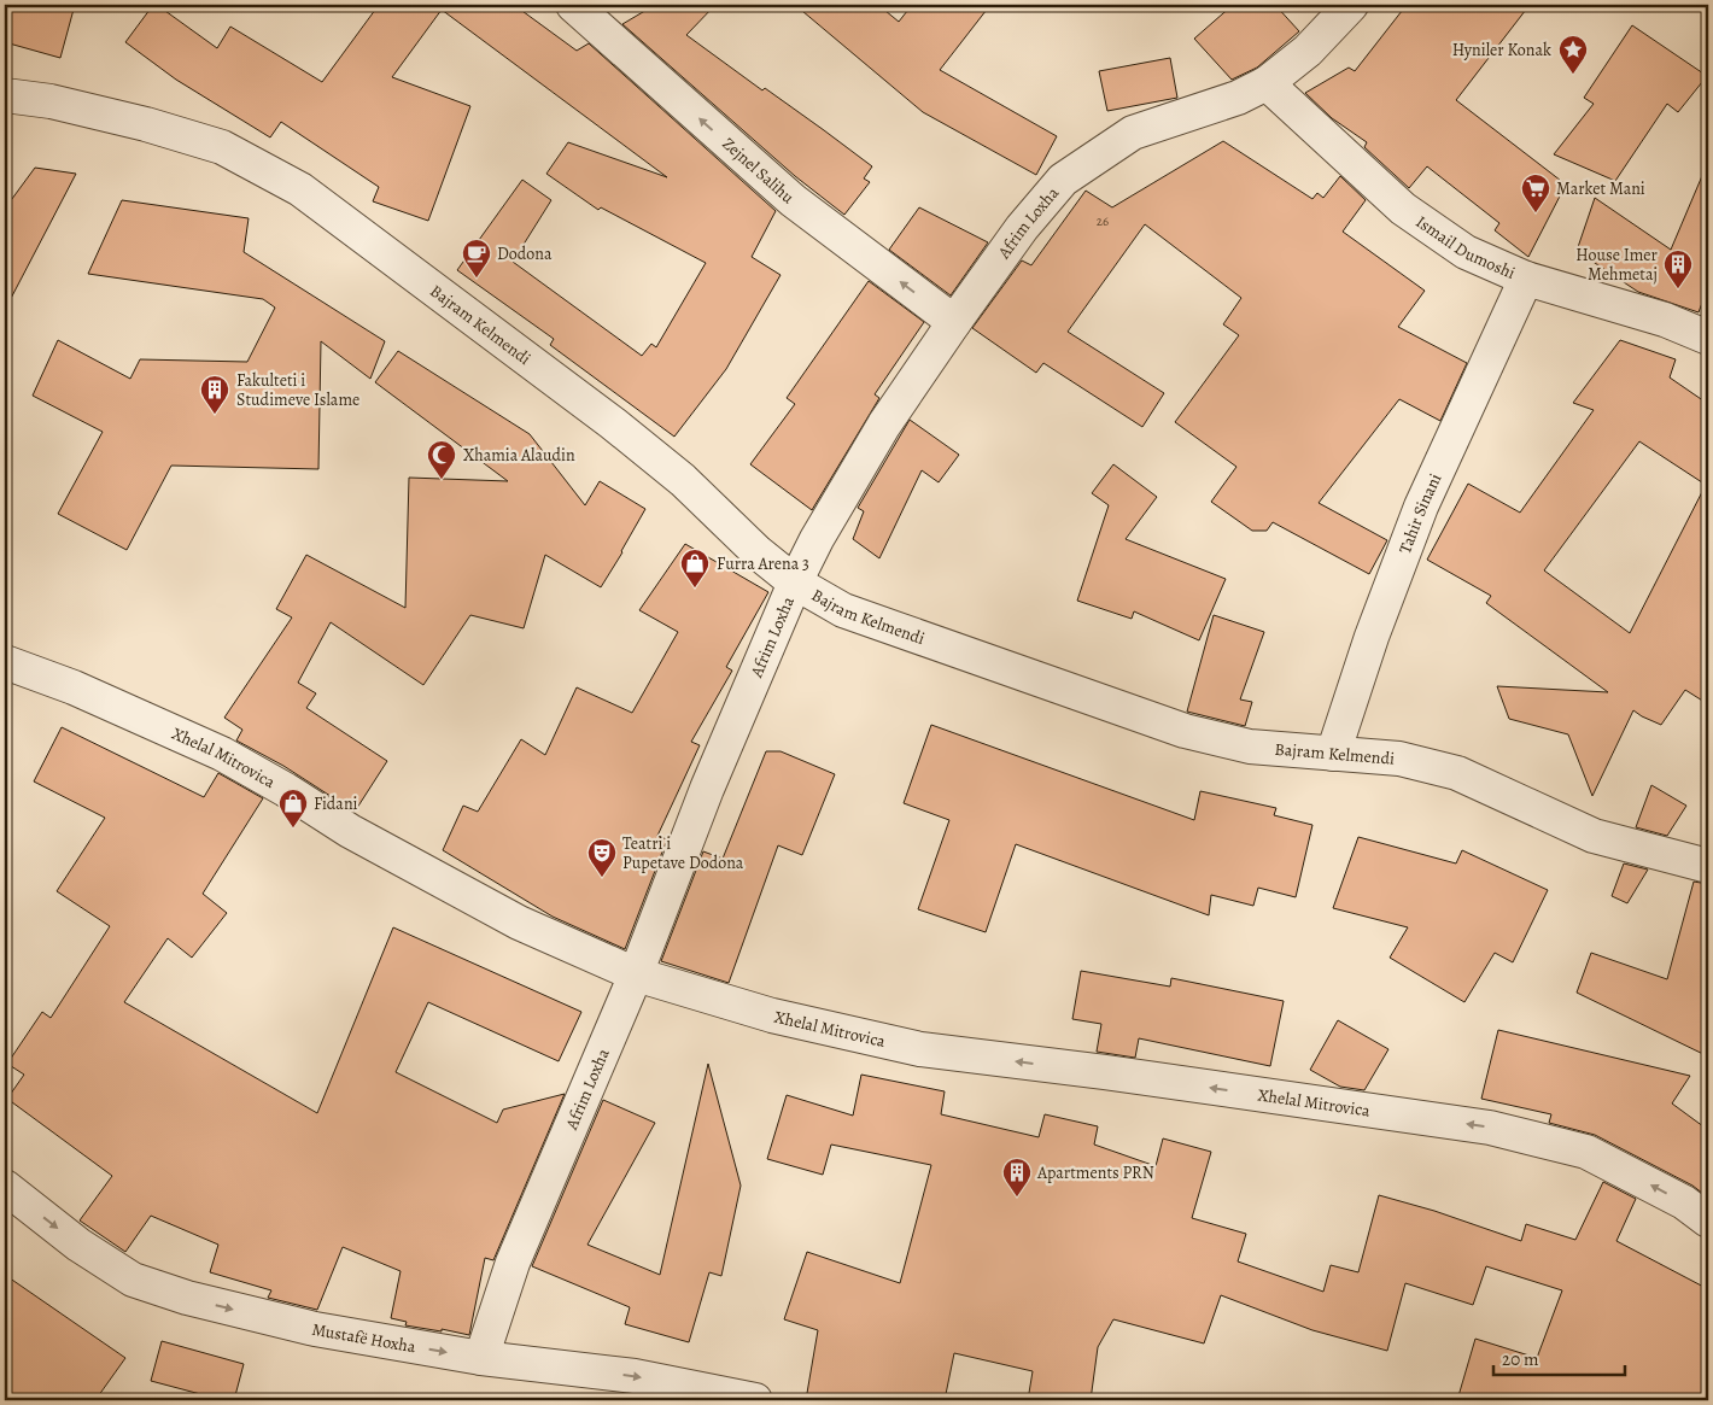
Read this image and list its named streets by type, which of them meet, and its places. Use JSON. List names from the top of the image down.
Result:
{
  "streets": {
    "street": [
      "Zejnel Salihu",
      "Afrim Loxha",
      "Ismail Dumoshi",
      "Bajram Kelmendi",
      "Tahir Sinani",
      "Xhelal Mitrovica",
      "Mustafë Hoxha"
    ]
  },
  "crossings": [
    ["Zejnel Salihu", "Afrim Loxha"],
    ["Afrim Loxha", "Ismail Dumoshi"],
    ["Afrim Loxha", "Bajram Kelmendi"],
    ["Afrim Loxha", "Xhelal Mitrovica"],
    ["Afrim Loxha", "Mustafë Hoxha"],
    ["Ismail Dumoshi", "Tahir Sinani"],
    ["Bajram Kelmendi", "Tahir Sinani"]
  ],
  "one_way": ["Zejnel Salihu", "Xhelal Mitrovica", "Mustafë Hoxha"],
  "places": {
    "place": ["Hyniler Konak"],
    "supermarket": ["Market Mani"],
    "cafe": ["Dodona"],
    "building": ["House Imer Mehmetaj", "Fakulteti i Studimeve Islame", "Apartments PRN"],
    "mosque": ["Xhamia Alaudin"],
    "shop": ["Furra Arena 3", "Fidani"],
    "theatre": ["Teatri i Pupetave Dodona"]
  },
  "house_numbers": ["26"],
  "scale_bar": "20 m"
}
